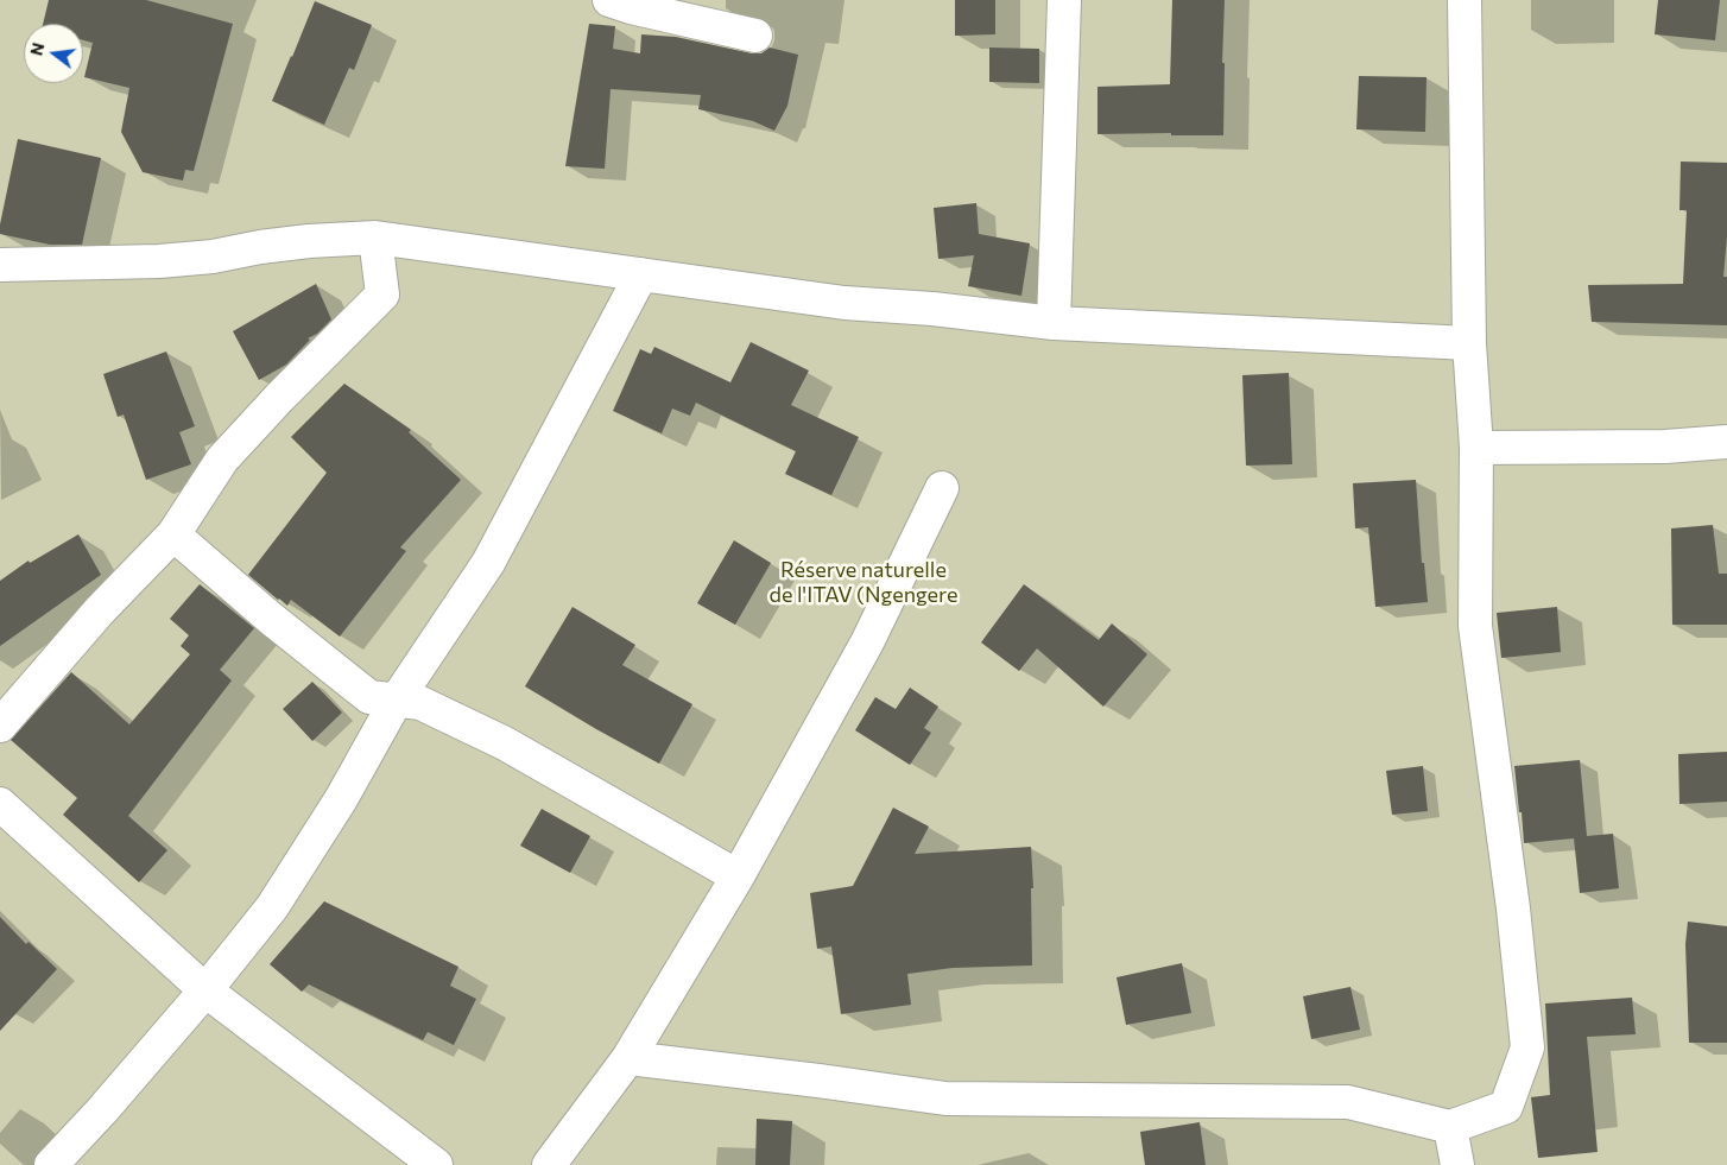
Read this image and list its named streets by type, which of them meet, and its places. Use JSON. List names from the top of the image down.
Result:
{
  "parks": ["Réserve naturelle de l'ITAV (Ngengere"],
  "north": "left"
}
